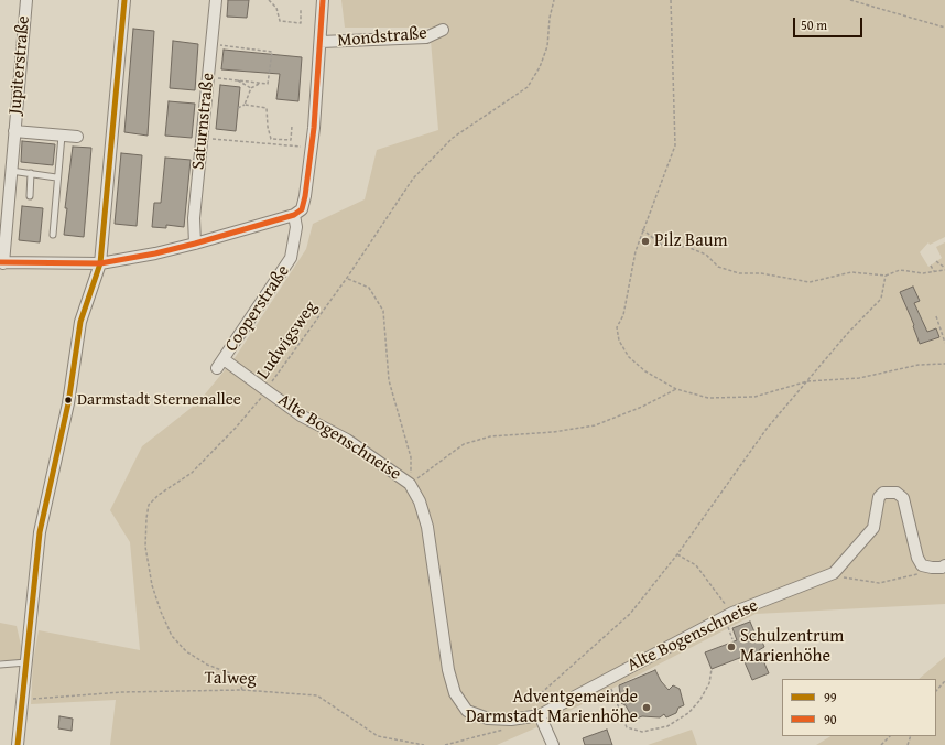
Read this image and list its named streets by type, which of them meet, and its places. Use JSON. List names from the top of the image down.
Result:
{
  "streets": {
    "street": [
      "Mondstraße",
      "Jupiterstraße",
      "Saturnstraße",
      "Cooperstraße",
      "Alte Bogenschneise"
    ],
    "path": ["Ludwigsweg", "Talweg"]
  },
  "crossings": [
    ["Cooperstraße", "Ludwigsweg"],
    ["Cooperstraße", "Alte Bogenschneise"],
    ["Ludwigsweg", "Alte Bogenschneise"],
    ["Ludwigsweg", "Talweg"]
  ],
  "places": [
    "Pilz Baum",
    "Darmstadt Sternenallee",
    "Schulzentrum Marienhöhe",
    "Adventgemeinde Darmstadt Marienhöhe"
  ],
  "lines": ["transit line 99", "transit line 90"],
  "legend": ["99", "90"],
  "scale_bar": "50 m"
}
